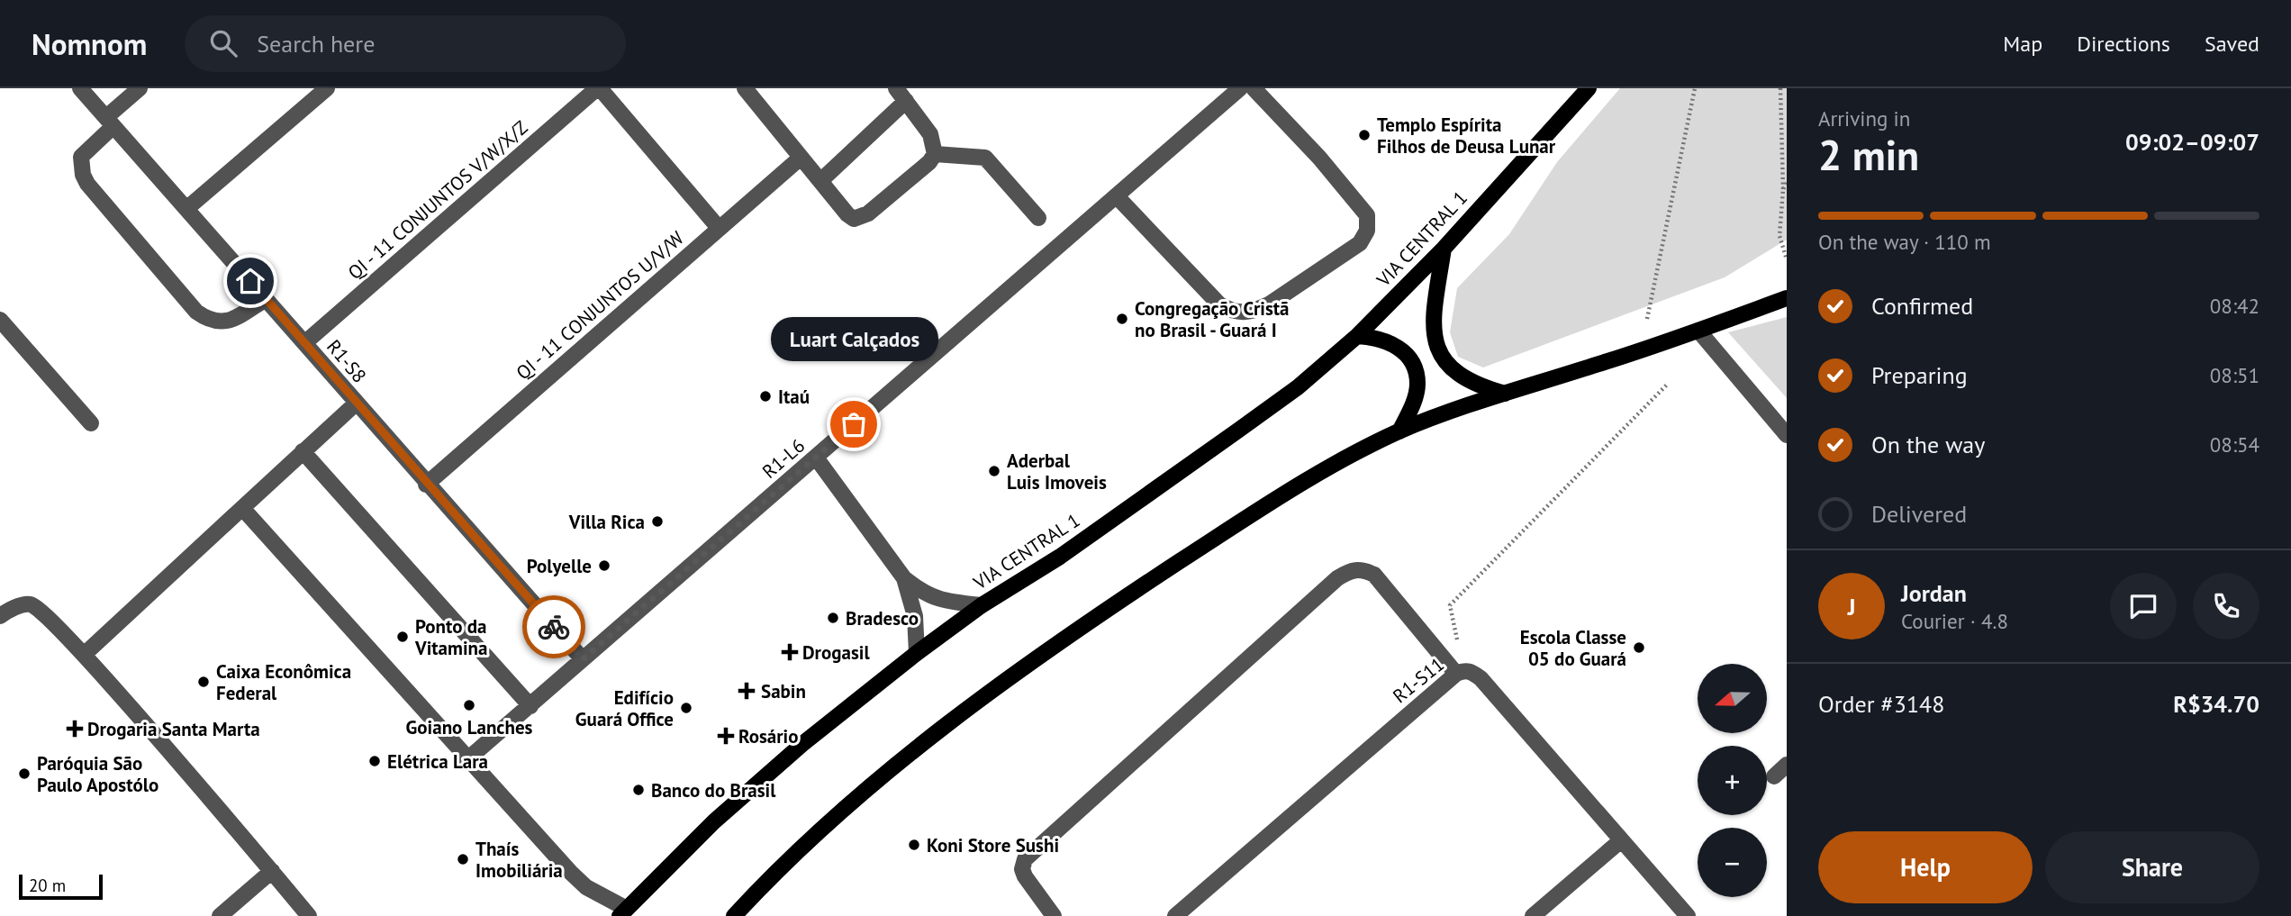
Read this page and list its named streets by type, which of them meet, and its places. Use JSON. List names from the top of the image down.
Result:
{
  "streets": {
    "main road": ["VIA CENTRAL 1"],
    "street": [
      "QI - 11 CONJUNTOS V/W/X/Z",
      "QI - 11 CONJUNTOS U/V/W",
      "R1-S8",
      "R1-L6",
      "R1-S11"
    ]
  },
  "crossings": [
    ["QI - 11 CONJUNTOS V/W/X/Z", "R1-S8"],
    ["QI - 11 CONJUNTOS U/V/W", "R1-S8"],
    ["R1-S8", "R1-L6"]
  ],
  "places": {
    "other": [
      "Templo Espírita Filhos de Deusa Lunar",
      "Congregação Cristã no Brasil - Guará I",
      "Itaú",
      "Luart Calçados",
      "Aderbal Luis Imoveis",
      "Villa Rica",
      "Polyelle",
      "Bradesco",
      "Ponto da Vitamina",
      "Escola Classe 05 do Guará",
      "Caixa Econômica Federal",
      "Goiano Lanches",
      "Edifício Guará Office",
      "Elétrica Lara",
      "Paróquia São Paulo Apostólo",
      "Banco do Brasil",
      "Koni Store Sushi",
      "Thaís Imobiliária"
    ],
    "health": [
      "Drogasil",
      "Sabin",
      "Drogaria Santa Marta",
      "Rosário"
    ]
  },
  "scale_bar": "20 m",
  "north": "left",
  "page": {
    "header": "Nomnom",
    "search": "Search here",
    "nav": ["Map", "Directions", "Saved"],
    "heading": ["2 min", "Arriving in", "09:02–09:07"],
    "panel": [
      "Jordan",
      "Courier · 4.8",
      "Order #3148",
      "R$34.70"
    ],
    "bar": "On the way · 110 m",
    "list": [
      ["Confirmed", "08:42"],
      ["Preparing", "08:51"],
      ["On the way", "08:54"],
      "Delivered"
    ],
    "bubble": "Luart Calçados",
    "round": "J",
    "map_buttons": ["+", "−"],
    "buttons": ["Help", "Share"],
    "scale": "20 m"
  }
}
